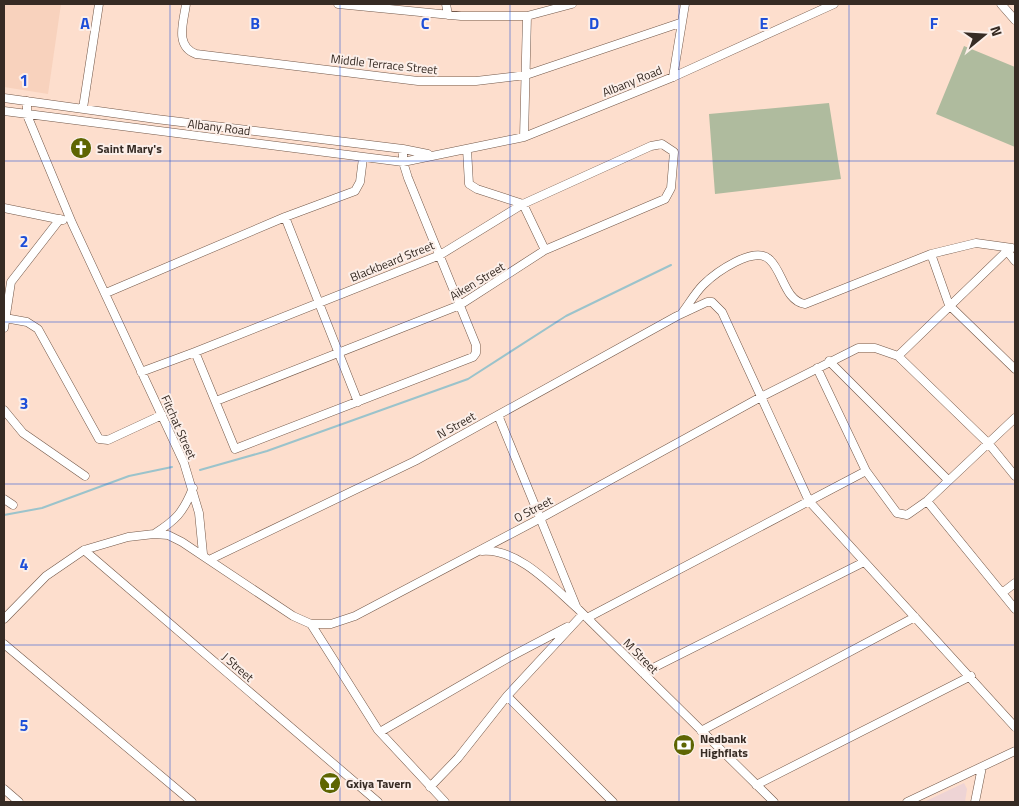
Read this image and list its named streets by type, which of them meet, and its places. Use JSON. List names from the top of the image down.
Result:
{
  "streets": {
    "street": [
      "Middle Terrace Street",
      "Albany Road",
      "Blackbeard Street",
      "Aiken Street",
      "N Street",
      "Fitchat Street",
      "O Street",
      "M Street",
      "J Street"
    ]
  },
  "crossings": [
    ["Albany Road", "Fitchat Street"],
    ["Blackbeard Street", "Aiken Street"],
    ["Blackbeard Street", "Fitchat Street"],
    ["N Street", "O Street"],
    ["O Street", "M Street"]
  ],
  "places": {
    "church": ["Saint Mary's"],
    "bank": ["Nedbank Highflats"],
    "bar": ["Gxiya Tavern"]
  },
  "north": "right",
  "grid": {
    "columns": [
      "A",
      "B",
      "C",
      "D",
      "E",
      "F"
    ],
    "rows": [
      "1",
      "2",
      "3",
      "4",
      "5"
    ]
  }
}
